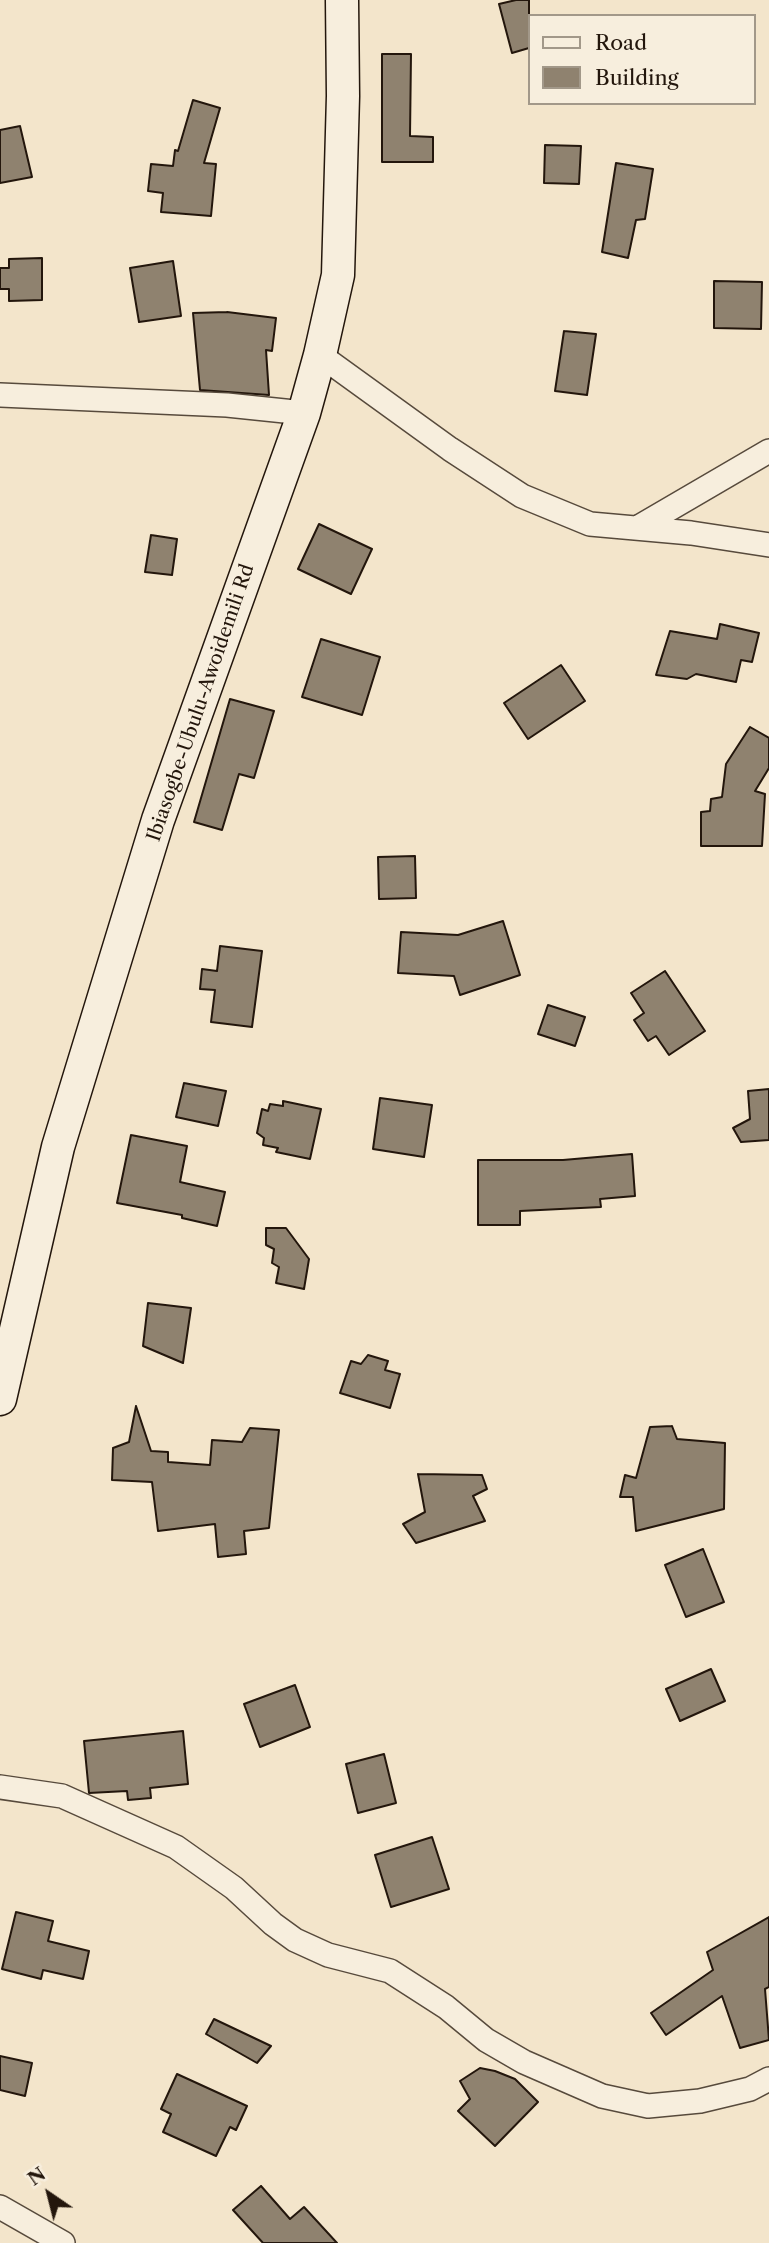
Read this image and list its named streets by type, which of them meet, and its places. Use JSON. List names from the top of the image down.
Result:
{
  "streets": {
    "street": ["Ibiasogbe-Ubulu-Awoidemili Rd"]
  },
  "legend": ["Road", "Building"],
  "north": "top left"
}
